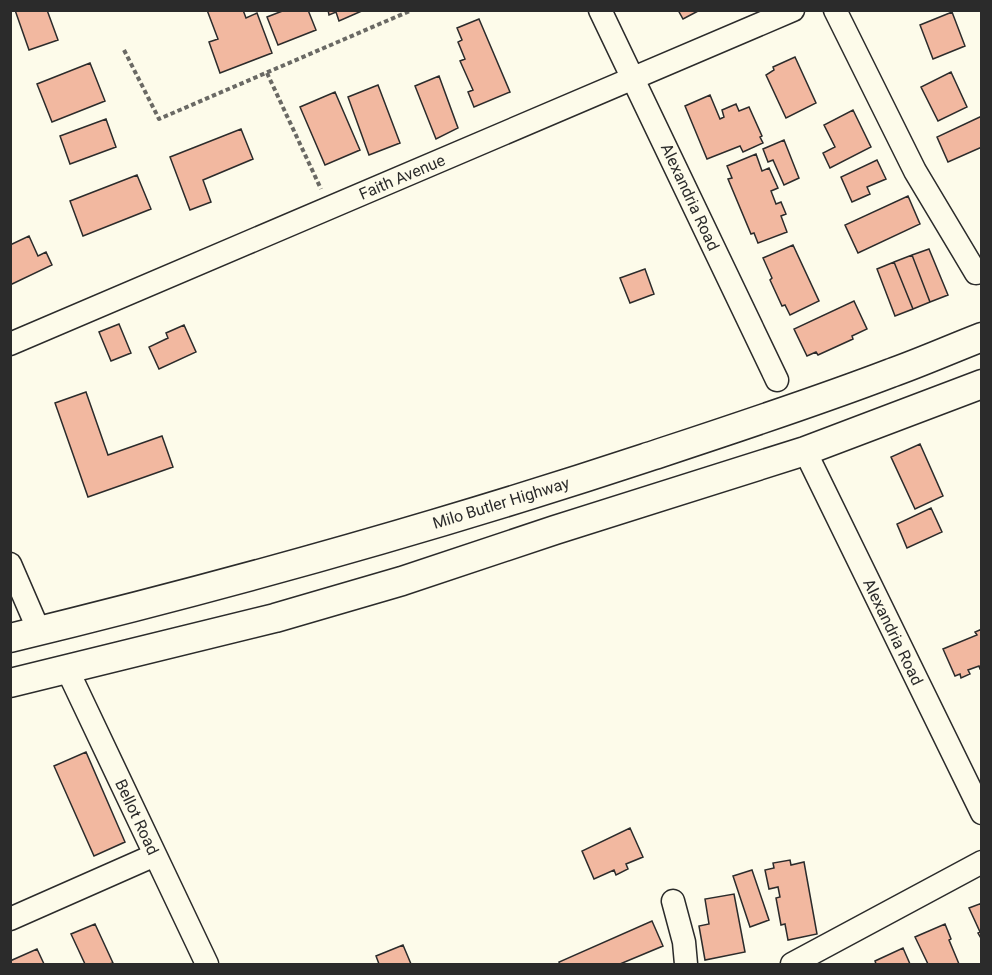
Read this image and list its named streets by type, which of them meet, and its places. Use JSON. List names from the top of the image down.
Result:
{
  "streets": {
    "main road": ["Milo Butler Highway"],
    "street": ["Faith Avenue", "Alexandria Road", "Bellot Road"]
  },
  "crossings": [
    ["Faith Avenue", "Alexandria Road"]
  ]
}
